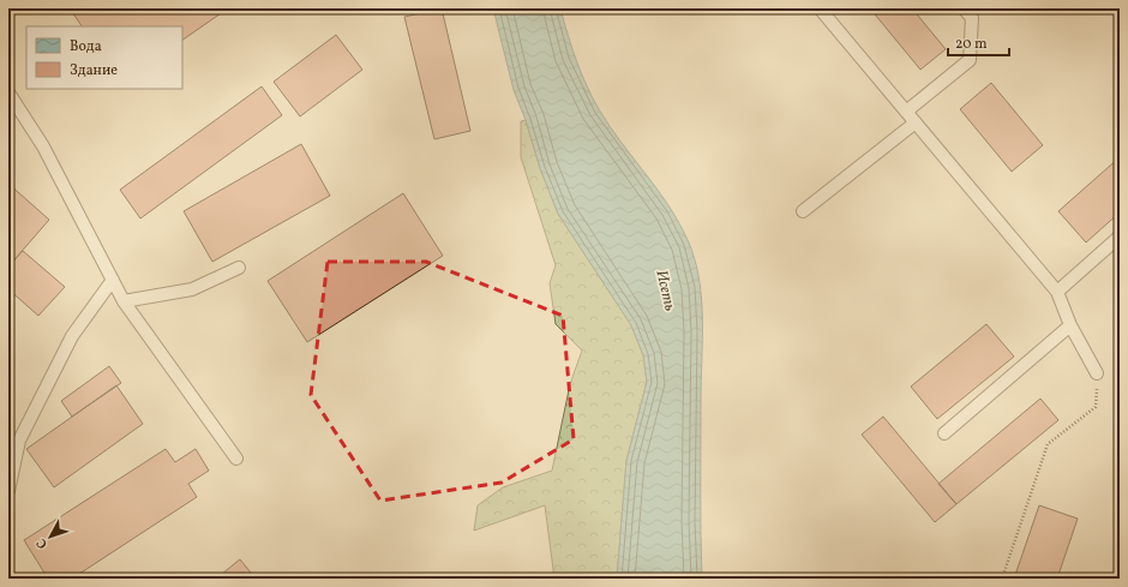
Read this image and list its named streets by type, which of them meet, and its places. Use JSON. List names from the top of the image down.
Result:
{
  "water": ["Исеть"],
  "legend": ["Вода", "Здание"],
  "scale_bar": "20 m",
  "north": "bottom left"
}
